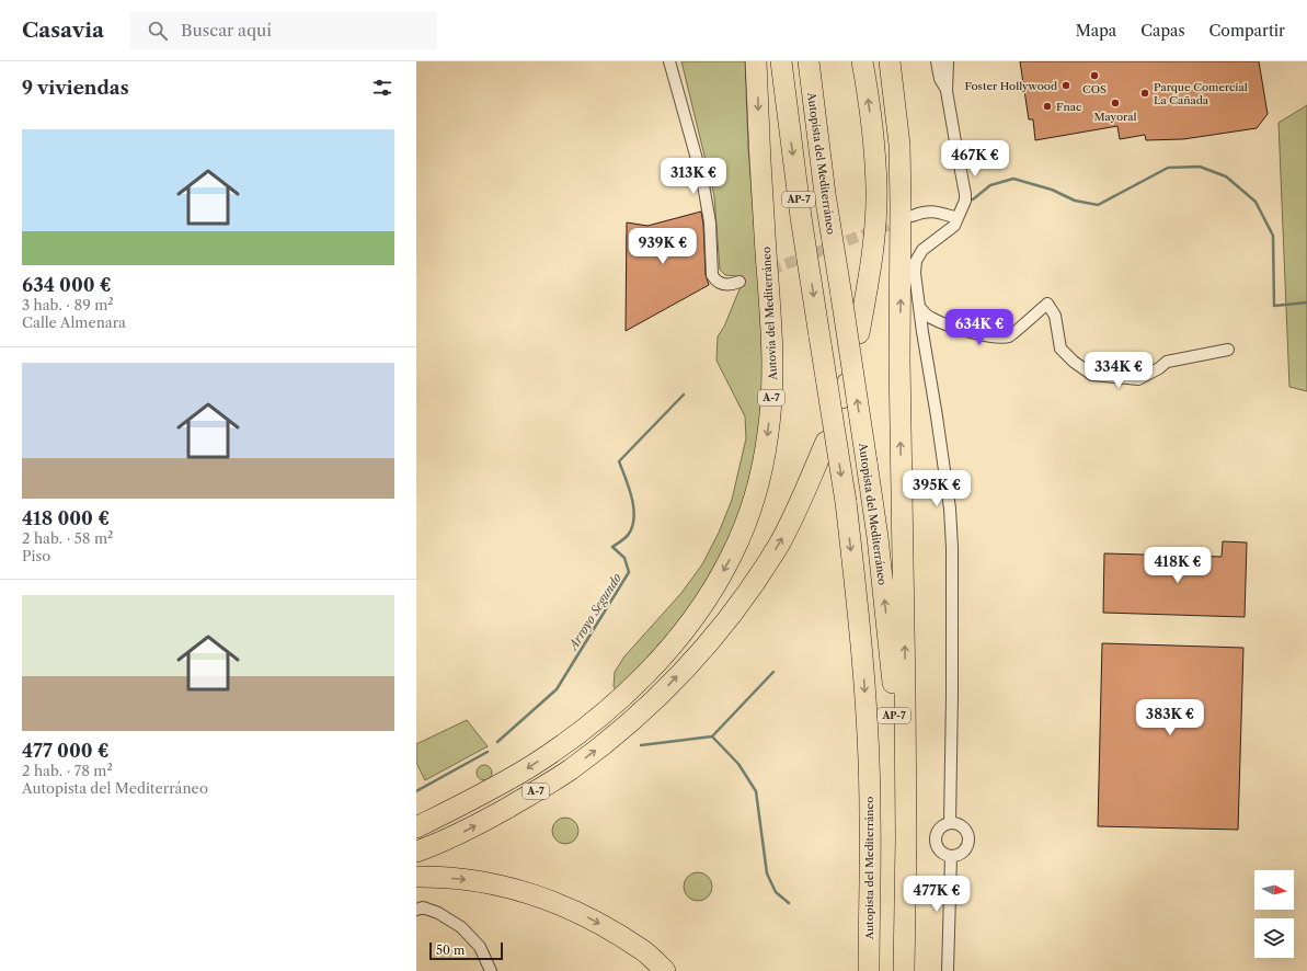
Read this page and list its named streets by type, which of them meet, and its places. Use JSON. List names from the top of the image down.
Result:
{
  "streets": {
    "highway": [
      "Autopista del Mediterráneo",
      "AP-7",
      "Autovía del Mediterráneo",
      "A-7"
    ]
  },
  "water": ["Arroyo Segundo"],
  "places": [
    "COS",
    "Foster Hollywood",
    "Parque Comercial La Cañada",
    "Mayoral",
    "Fnac"
  ],
  "scale_bar": "50 m",
  "north": "right",
  "page": {
    "header": "Casavia",
    "search": "Buscar aquí",
    "nav": ["Mapa", "Capas", "Compartir"],
    "heading": "9 viviendas",
    "list": [
      {
        "name": "634 000 €",
        "note": "3 hab. · 89 m² · Calle Almenara"
      },
      {
        "name": "418 000 €",
        "note": "2 hab. · 58 m² · Piso"
      },
      {
        "name": "477 000 €",
        "note": "2 hab. · 78 m² · Autopista del Mediterráneo"
      }
    ],
    "price": [
      "467K €",
      "313K €",
      "939K €",
      "634K €",
      "334K €",
      "395K €",
      "418K €",
      "383K €",
      "477K €"
    ],
    "scale": "50 m"
  }
}
